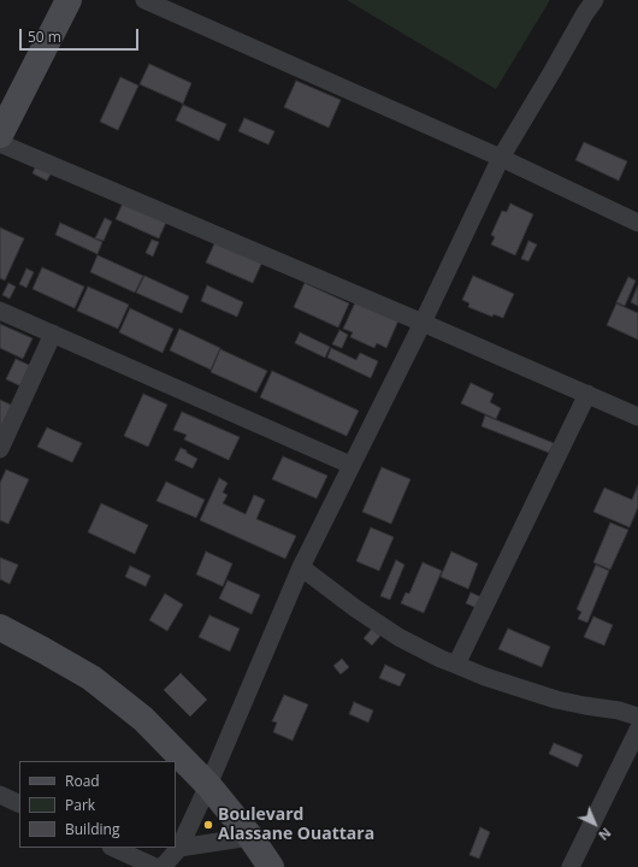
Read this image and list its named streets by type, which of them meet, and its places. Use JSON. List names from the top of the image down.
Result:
{
  "places": ["Boulevard Alassane Ouattara"],
  "legend": ["Road", "Park", "Building"],
  "scale_bar": "50 m",
  "north": "bottom right"
}
